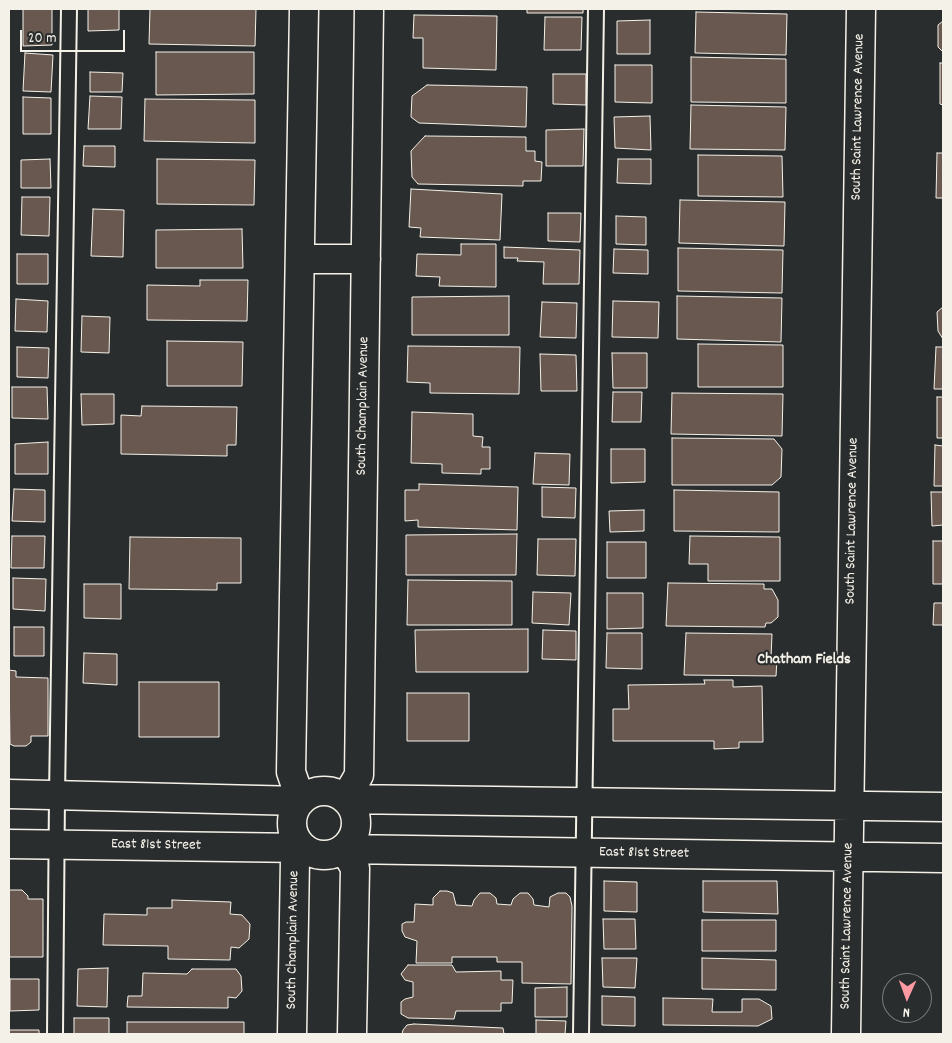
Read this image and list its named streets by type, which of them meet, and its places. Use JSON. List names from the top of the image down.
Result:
{
  "streets": {
    "street": ["South Saint Lawrence Avenue", "South Champlain Avenue", "East 81st Street"]
  },
  "crossings": [
    ["South Saint Lawrence Avenue", "East 81st Street"],
    ["South Champlain Avenue", "East 81st Street"]
  ],
  "districts": ["Chatham Fields"],
  "scale_bar": "20 m",
  "north": "bottom"
}
